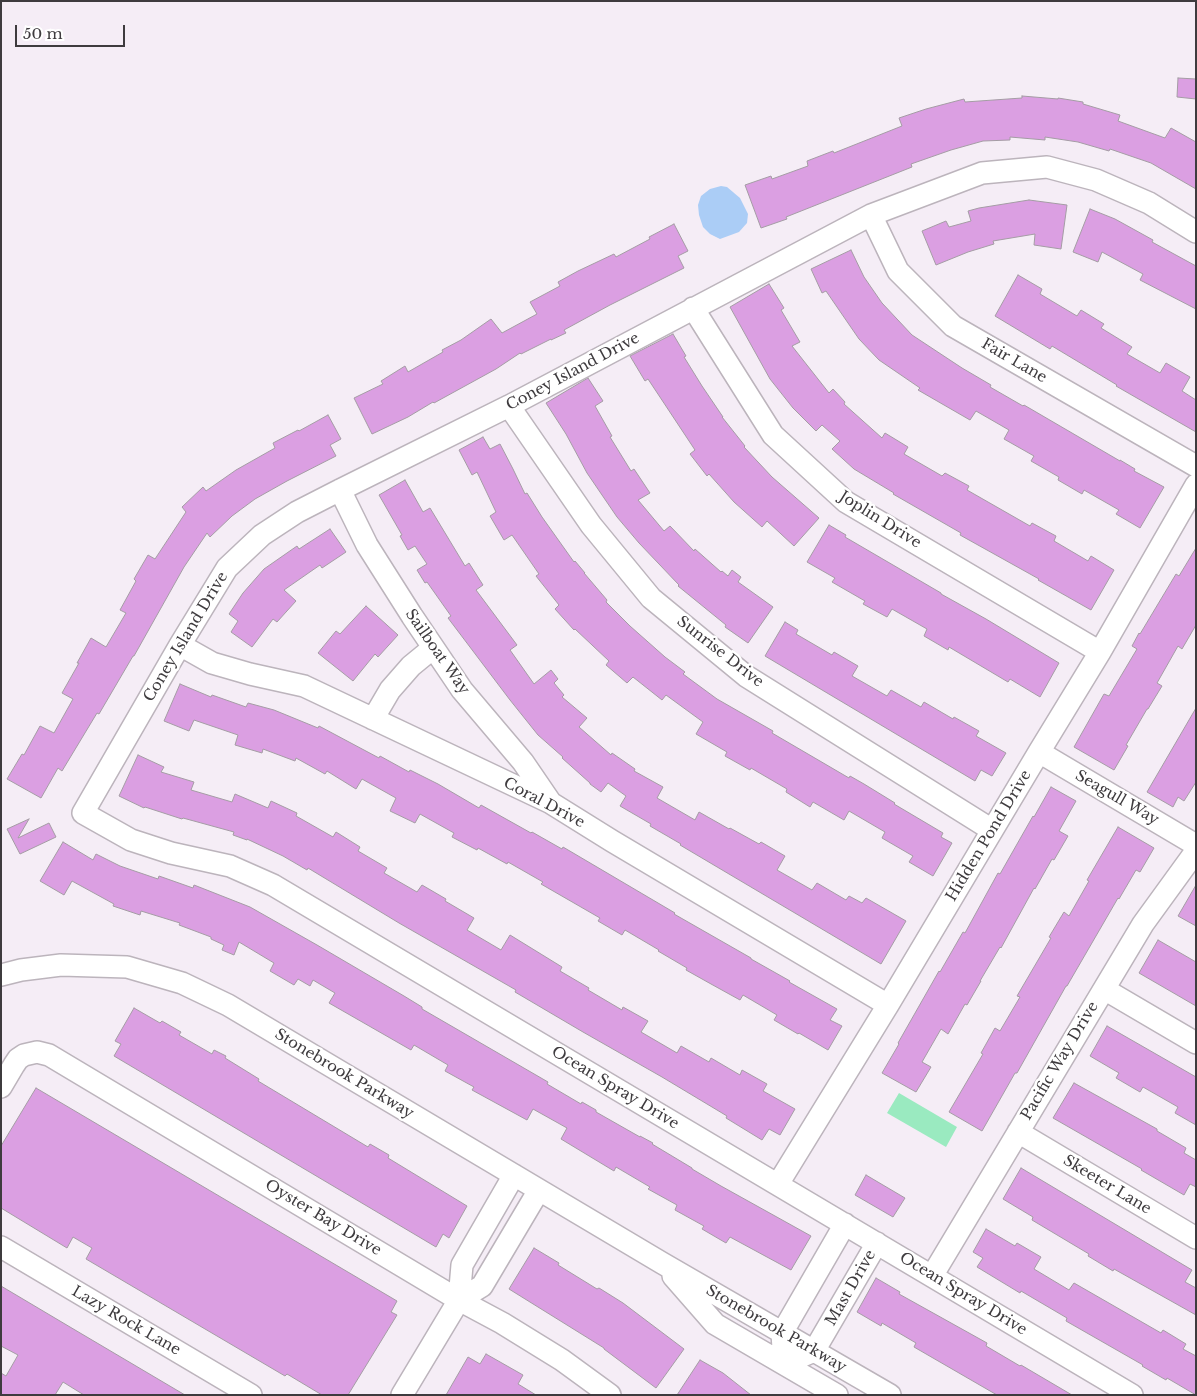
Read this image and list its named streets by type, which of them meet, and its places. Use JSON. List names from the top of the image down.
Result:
{
  "streets": {
    "street": [
      "Fair Lane",
      "Coney Island Drive",
      "Joplin Drive",
      "Sailboat Way",
      "Sunrise Drive",
      "Seagull Way",
      "Coral Drive",
      "Hidden Pond Drive",
      "Pacific Way Drive",
      "Stonebrook Parkway",
      "Ocean Spray Drive",
      "Skeeter Lane",
      "Oyster Bay Drive",
      "Mast Drive",
      "Lazy Rock Lane"
    ]
  },
  "crossings": [
    ["Fair Lane", "Coney Island Drive"],
    ["Coney Island Drive", "Joplin Drive"],
    ["Coney Island Drive", "Sailboat Way"],
    ["Coney Island Drive", "Sunrise Drive"],
    ["Coney Island Drive", "Coral Drive"],
    ["Coney Island Drive", "Ocean Spray Drive"],
    ["Joplin Drive", "Hidden Pond Drive"],
    ["Sailboat Way", "Coral Drive"],
    ["Sunrise Drive", "Hidden Pond Drive"],
    ["Seagull Way", "Hidden Pond Drive"],
    ["Coral Drive", "Hidden Pond Drive"],
    ["Hidden Pond Drive", "Ocean Spray Drive"],
    ["Pacific Way Drive", "Ocean Spray Drive"],
    ["Pacific Way Drive", "Skeeter Lane"],
    ["Stonebrook Parkway", "Mast Drive"],
    ["Ocean Spray Drive", "Mast Drive"]
  ],
  "scale_bar": "50 m"
}
